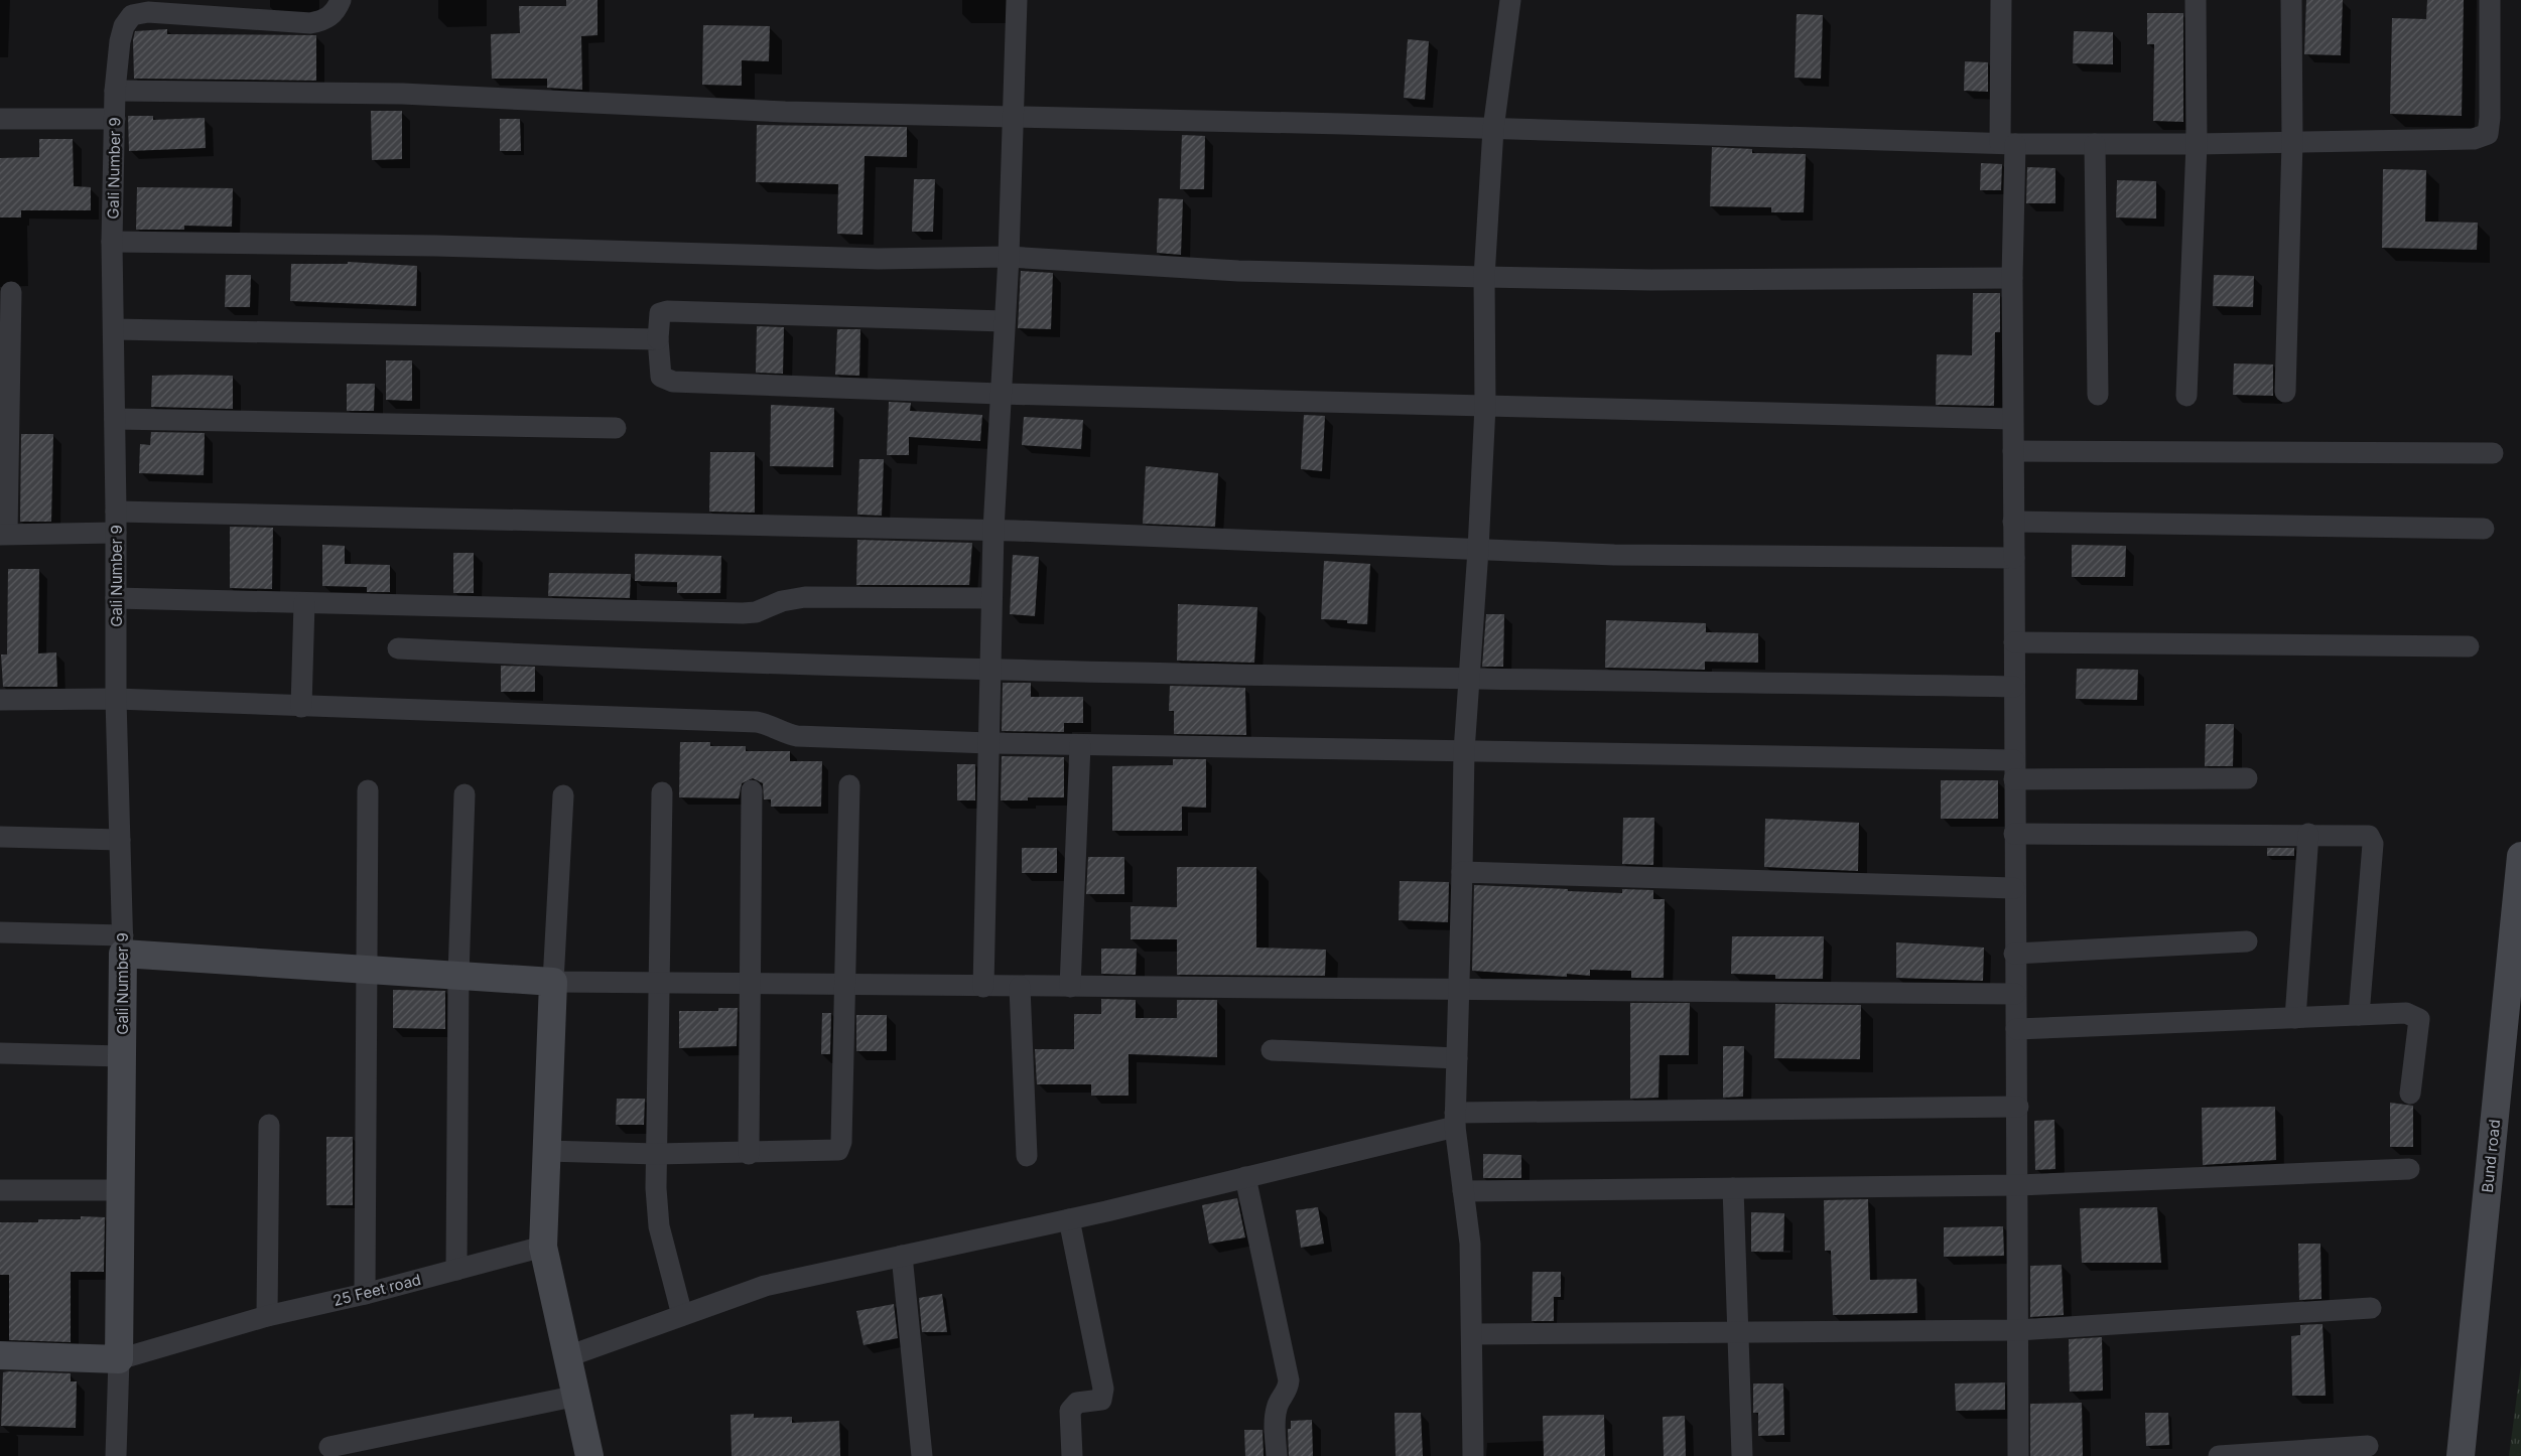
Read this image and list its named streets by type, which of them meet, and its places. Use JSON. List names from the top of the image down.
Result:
{
  "streets": {
    "street": ["Gali Number 9", "Bund road", "25 Feet road"]
  },
  "crossings": [
    ["Gali Number 9", "25 Feet road"]
  ]
}
